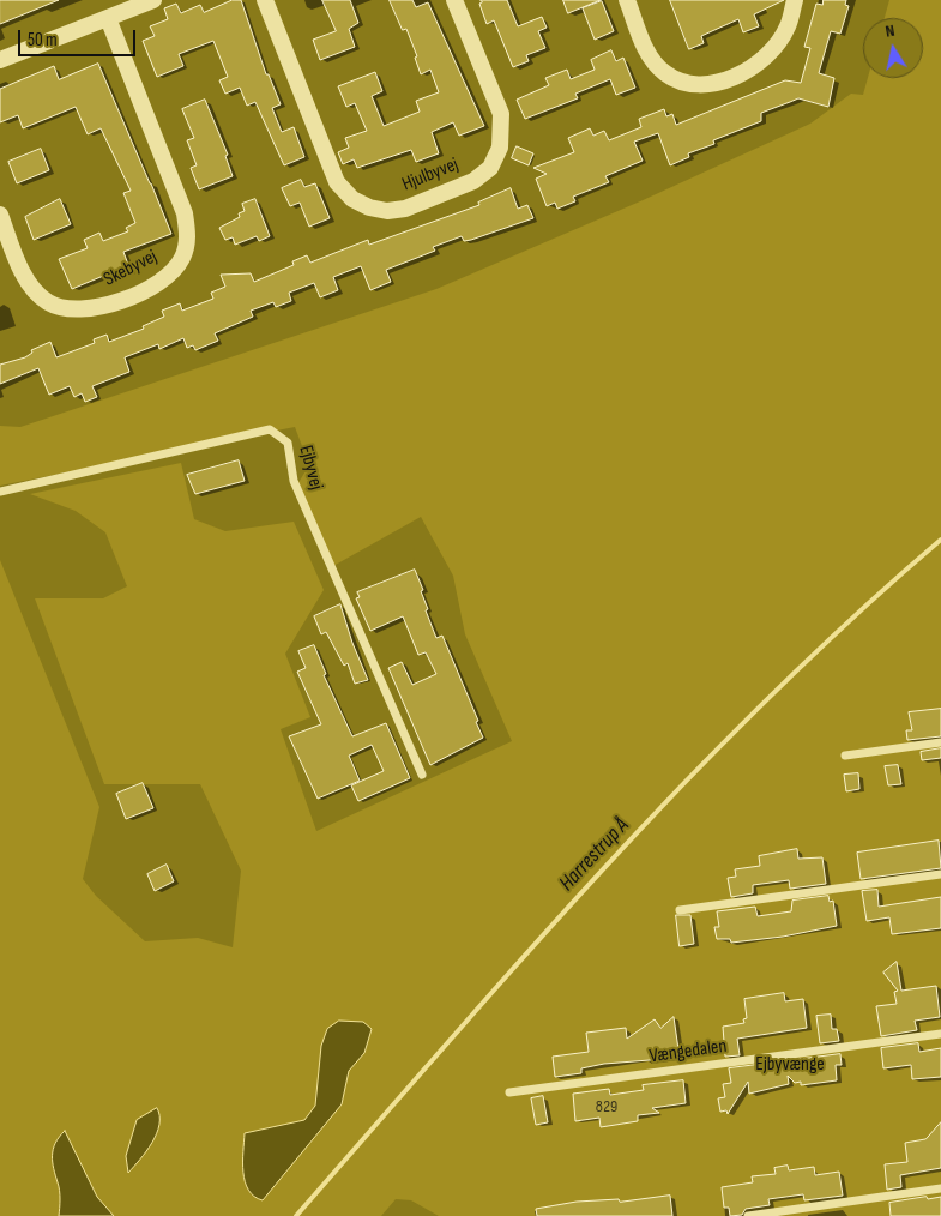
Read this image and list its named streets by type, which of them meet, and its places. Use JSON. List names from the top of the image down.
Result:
{
  "streets": {
    "street": ["Hjulbyvej", "Skebyvej"],
    "lane": ["Ejbyvej", "Vængedalen"]
  },
  "water": ["Harrestrup Å"],
  "parks": ["Ejbyvænge"],
  "house_numbers": ["829"],
  "scale_bar": "50 m",
  "north": "top"
}
